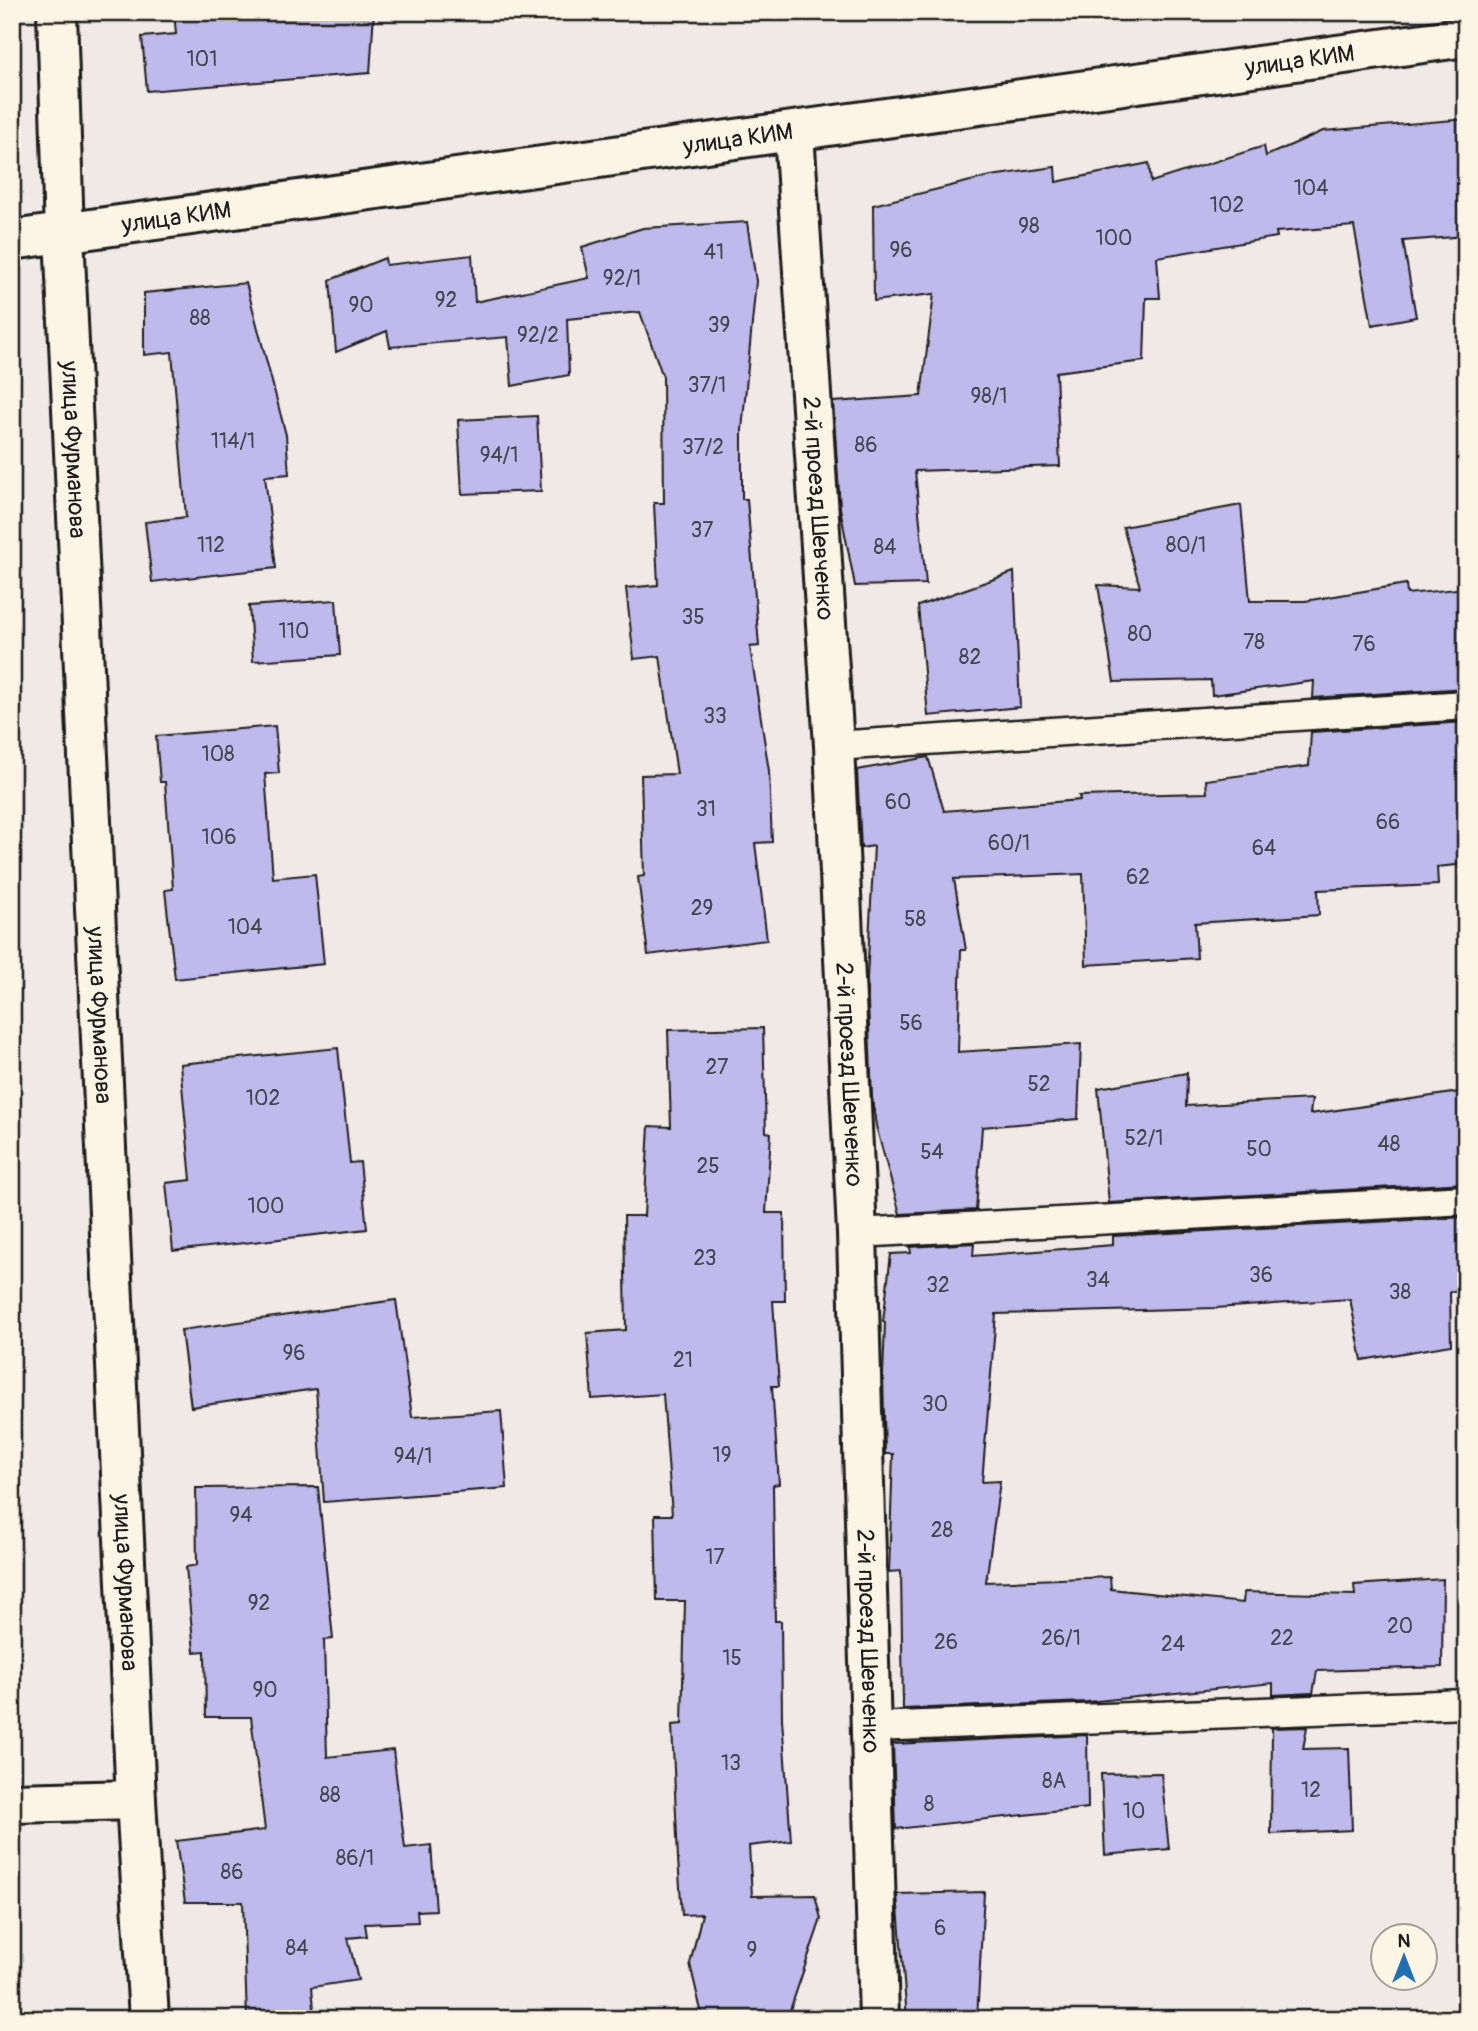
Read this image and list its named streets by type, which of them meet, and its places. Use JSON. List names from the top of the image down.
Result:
{
  "streets": {
    "street": ["улица КИМ", "улица Фурманова", "2-й проезд Шевченко"]
  },
  "crossings": [
    ["улица КИМ", "улица Фурманова"],
    ["улица КИМ", "2-й проезд Шевченко"]
  ],
  "house_numbers": [
    "101",
    "104",
    "102",
    "98",
    "100",
    "96",
    "41",
    "92/1",
    "92",
    "90",
    "88",
    "39",
    "92/2",
    "37/1",
    "98/1",
    "114/1",
    "86",
    "37/2",
    "94/1",
    "37",
    "112",
    "80/1",
    "84",
    "35",
    "110",
    "80",
    "78",
    "76",
    "82",
    "33",
    "108",
    "60",
    "31",
    "66",
    "106",
    "60/1",
    "64",
    "62",
    "29",
    "58",
    "104",
    "56",
    "27",
    "52",
    "102",
    "52/1",
    "48",
    "50",
    "54",
    "25",
    "100",
    "23",
    "36",
    "34",
    "32",
    "38",
    "96",
    "21",
    "30",
    "19",
    "94/1",
    "94",
    "28",
    "17",
    "92",
    "20",
    "26/1",
    "22",
    "26",
    "24",
    "15",
    "90",
    "13",
    "8А",
    "12",
    "88",
    "8",
    "10",
    "86/1",
    "86",
    "6",
    "84",
    "9"
  ],
  "north": "top"
}
